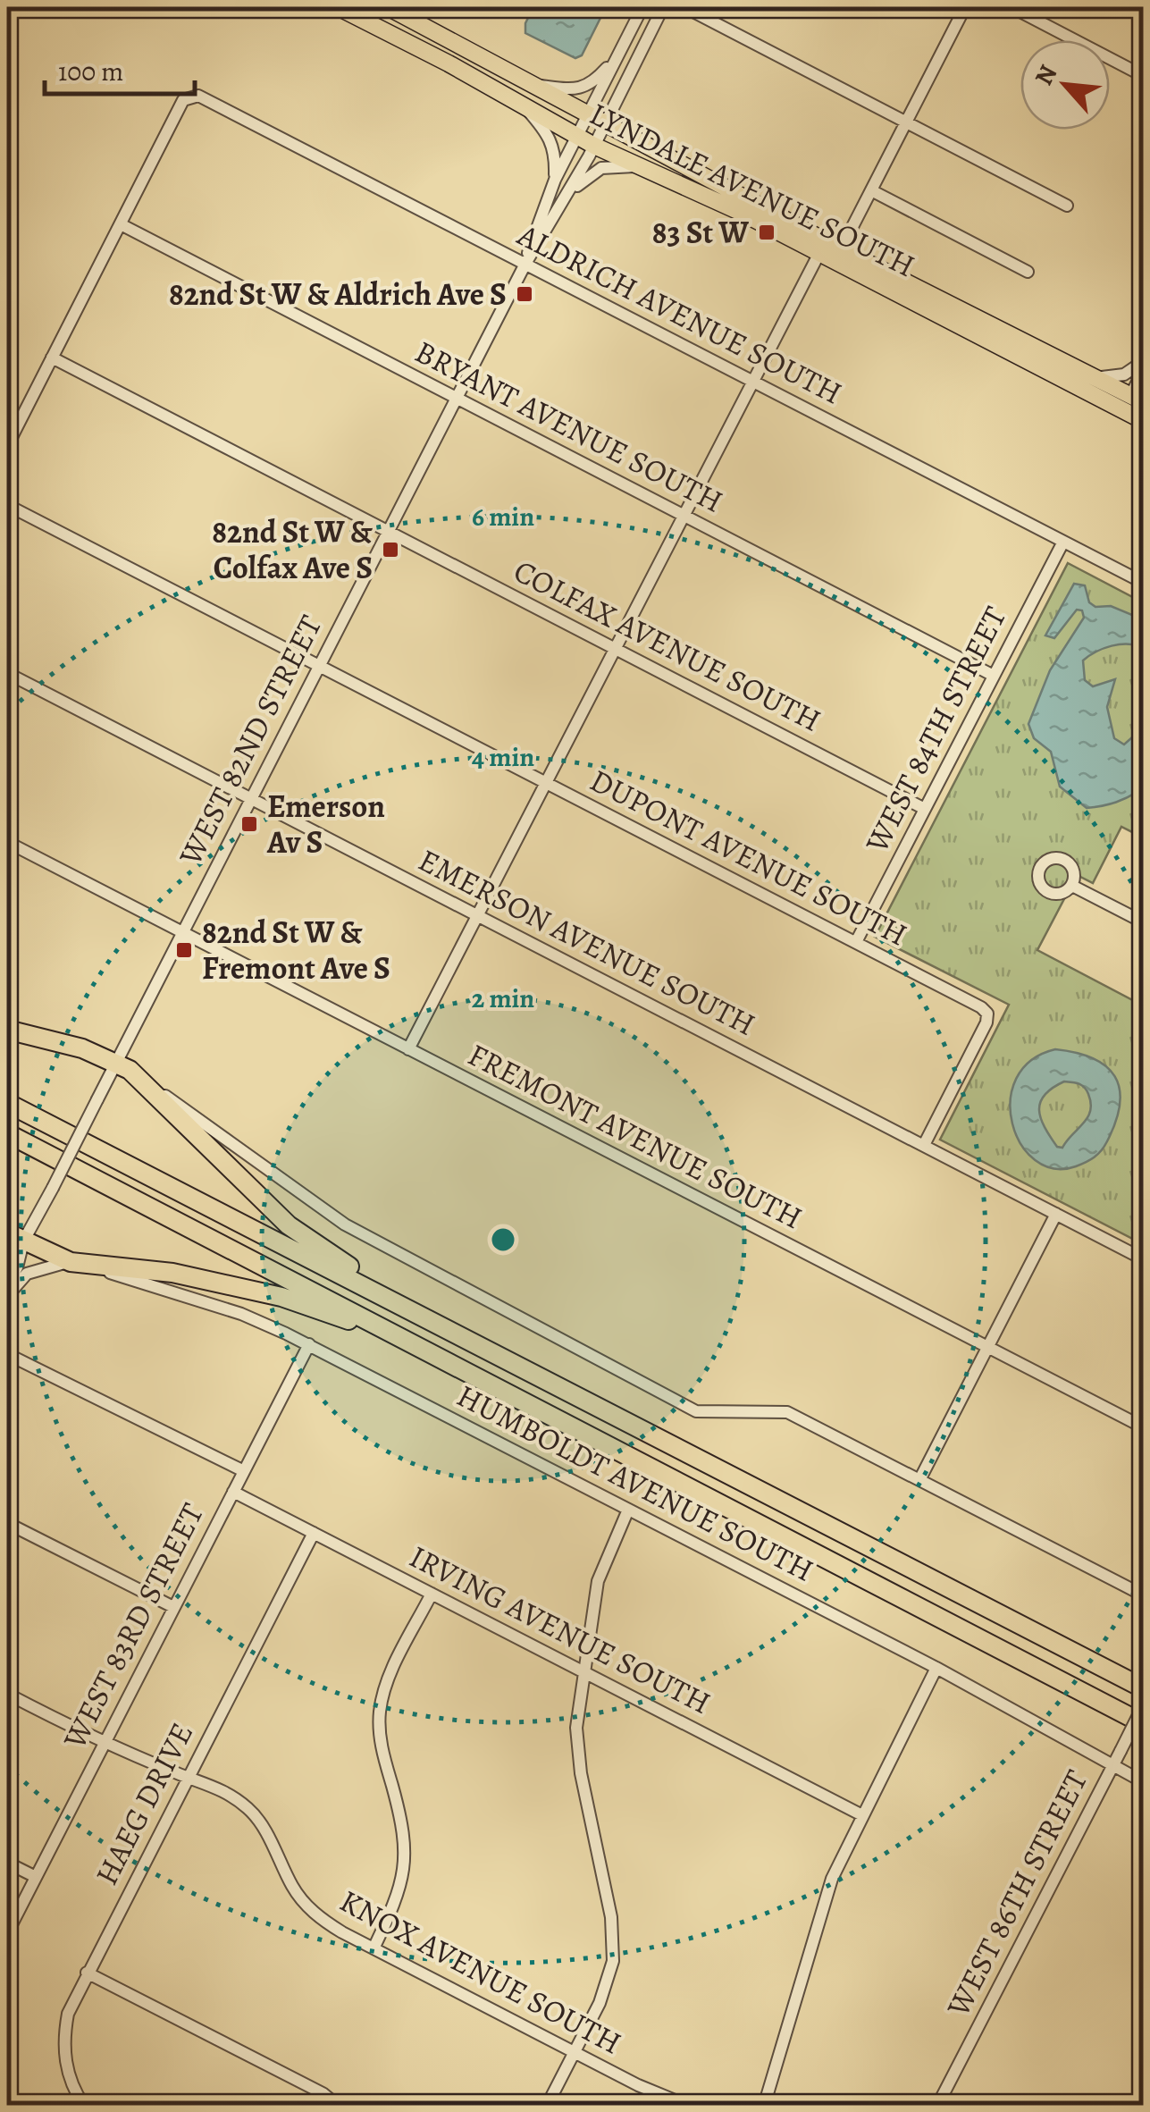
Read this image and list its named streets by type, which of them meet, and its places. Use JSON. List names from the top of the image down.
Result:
{
  "streets": {
    "main road": ["LYNDALE AVENUE SOUTH"],
    "street": [
      "ALDRICH AVENUE SOUTH",
      "BRYANT AVENUE SOUTH",
      "COLFAX AVENUE SOUTH",
      "WEST 84TH STREET",
      "WEST 82ND STREET",
      "DUPONT AVENUE SOUTH",
      "EMERSON AVENUE SOUTH",
      "FREMONT AVENUE SOUTH",
      "HUMBOLDT AVENUE SOUTH",
      "WEST 83RD STREET",
      "IRVING AVENUE SOUTH",
      "HAEG DRIVE",
      "WEST 86TH STREET",
      "KNOX AVENUE SOUTH"
    ]
  },
  "crossings": [
    ["LYNDALE AVENUE SOUTH", "WEST 82ND STREET"],
    ["ALDRICH AVENUE SOUTH", "BRYANT AVENUE SOUTH"],
    ["ALDRICH AVENUE SOUTH", "WEST 84TH STREET"],
    ["ALDRICH AVENUE SOUTH", "WEST 82ND STREET"],
    ["BRYANT AVENUE SOUTH", "WEST 84TH STREET"],
    ["BRYANT AVENUE SOUTH", "WEST 82ND STREET"],
    ["COLFAX AVENUE SOUTH", "WEST 84TH STREET"],
    ["COLFAX AVENUE SOUTH", "WEST 82ND STREET"],
    ["WEST 84TH STREET", "DUPONT AVENUE SOUTH"],
    ["WEST 82ND STREET", "DUPONT AVENUE SOUTH"],
    ["WEST 82ND STREET", "EMERSON AVENUE SOUTH"],
    ["WEST 82ND STREET", "FREMONT AVENUE SOUTH"],
    ["DUPONT AVENUE SOUTH", "EMERSON AVENUE SOUTH"],
    ["HUMBOLDT AVENUE SOUTH", "WEST 83RD STREET"],
    ["HUMBOLDT AVENUE SOUTH", "WEST 86TH STREET"],
    ["WEST 83RD STREET", "IRVING AVENUE SOUTH"],
    ["WEST 83RD STREET", "KNOX AVENUE SOUTH"],
    ["IRVING AVENUE SOUTH", "HAEG DRIVE"],
    ["HAEG DRIVE", "KNOX AVENUE SOUTH"]
  ],
  "places": {
    "transit": [
      "83 St W",
      "82nd St W & Aldrich Ave S",
      "82nd St W & Colfax Ave S",
      "Emerson Av S",
      "82nd St W & Fremont Ave S"
    ]
  },
  "scale_bar": "100 m",
  "north": "top left",
  "rings": ["6 min", "4 min", "2 min"]
}
